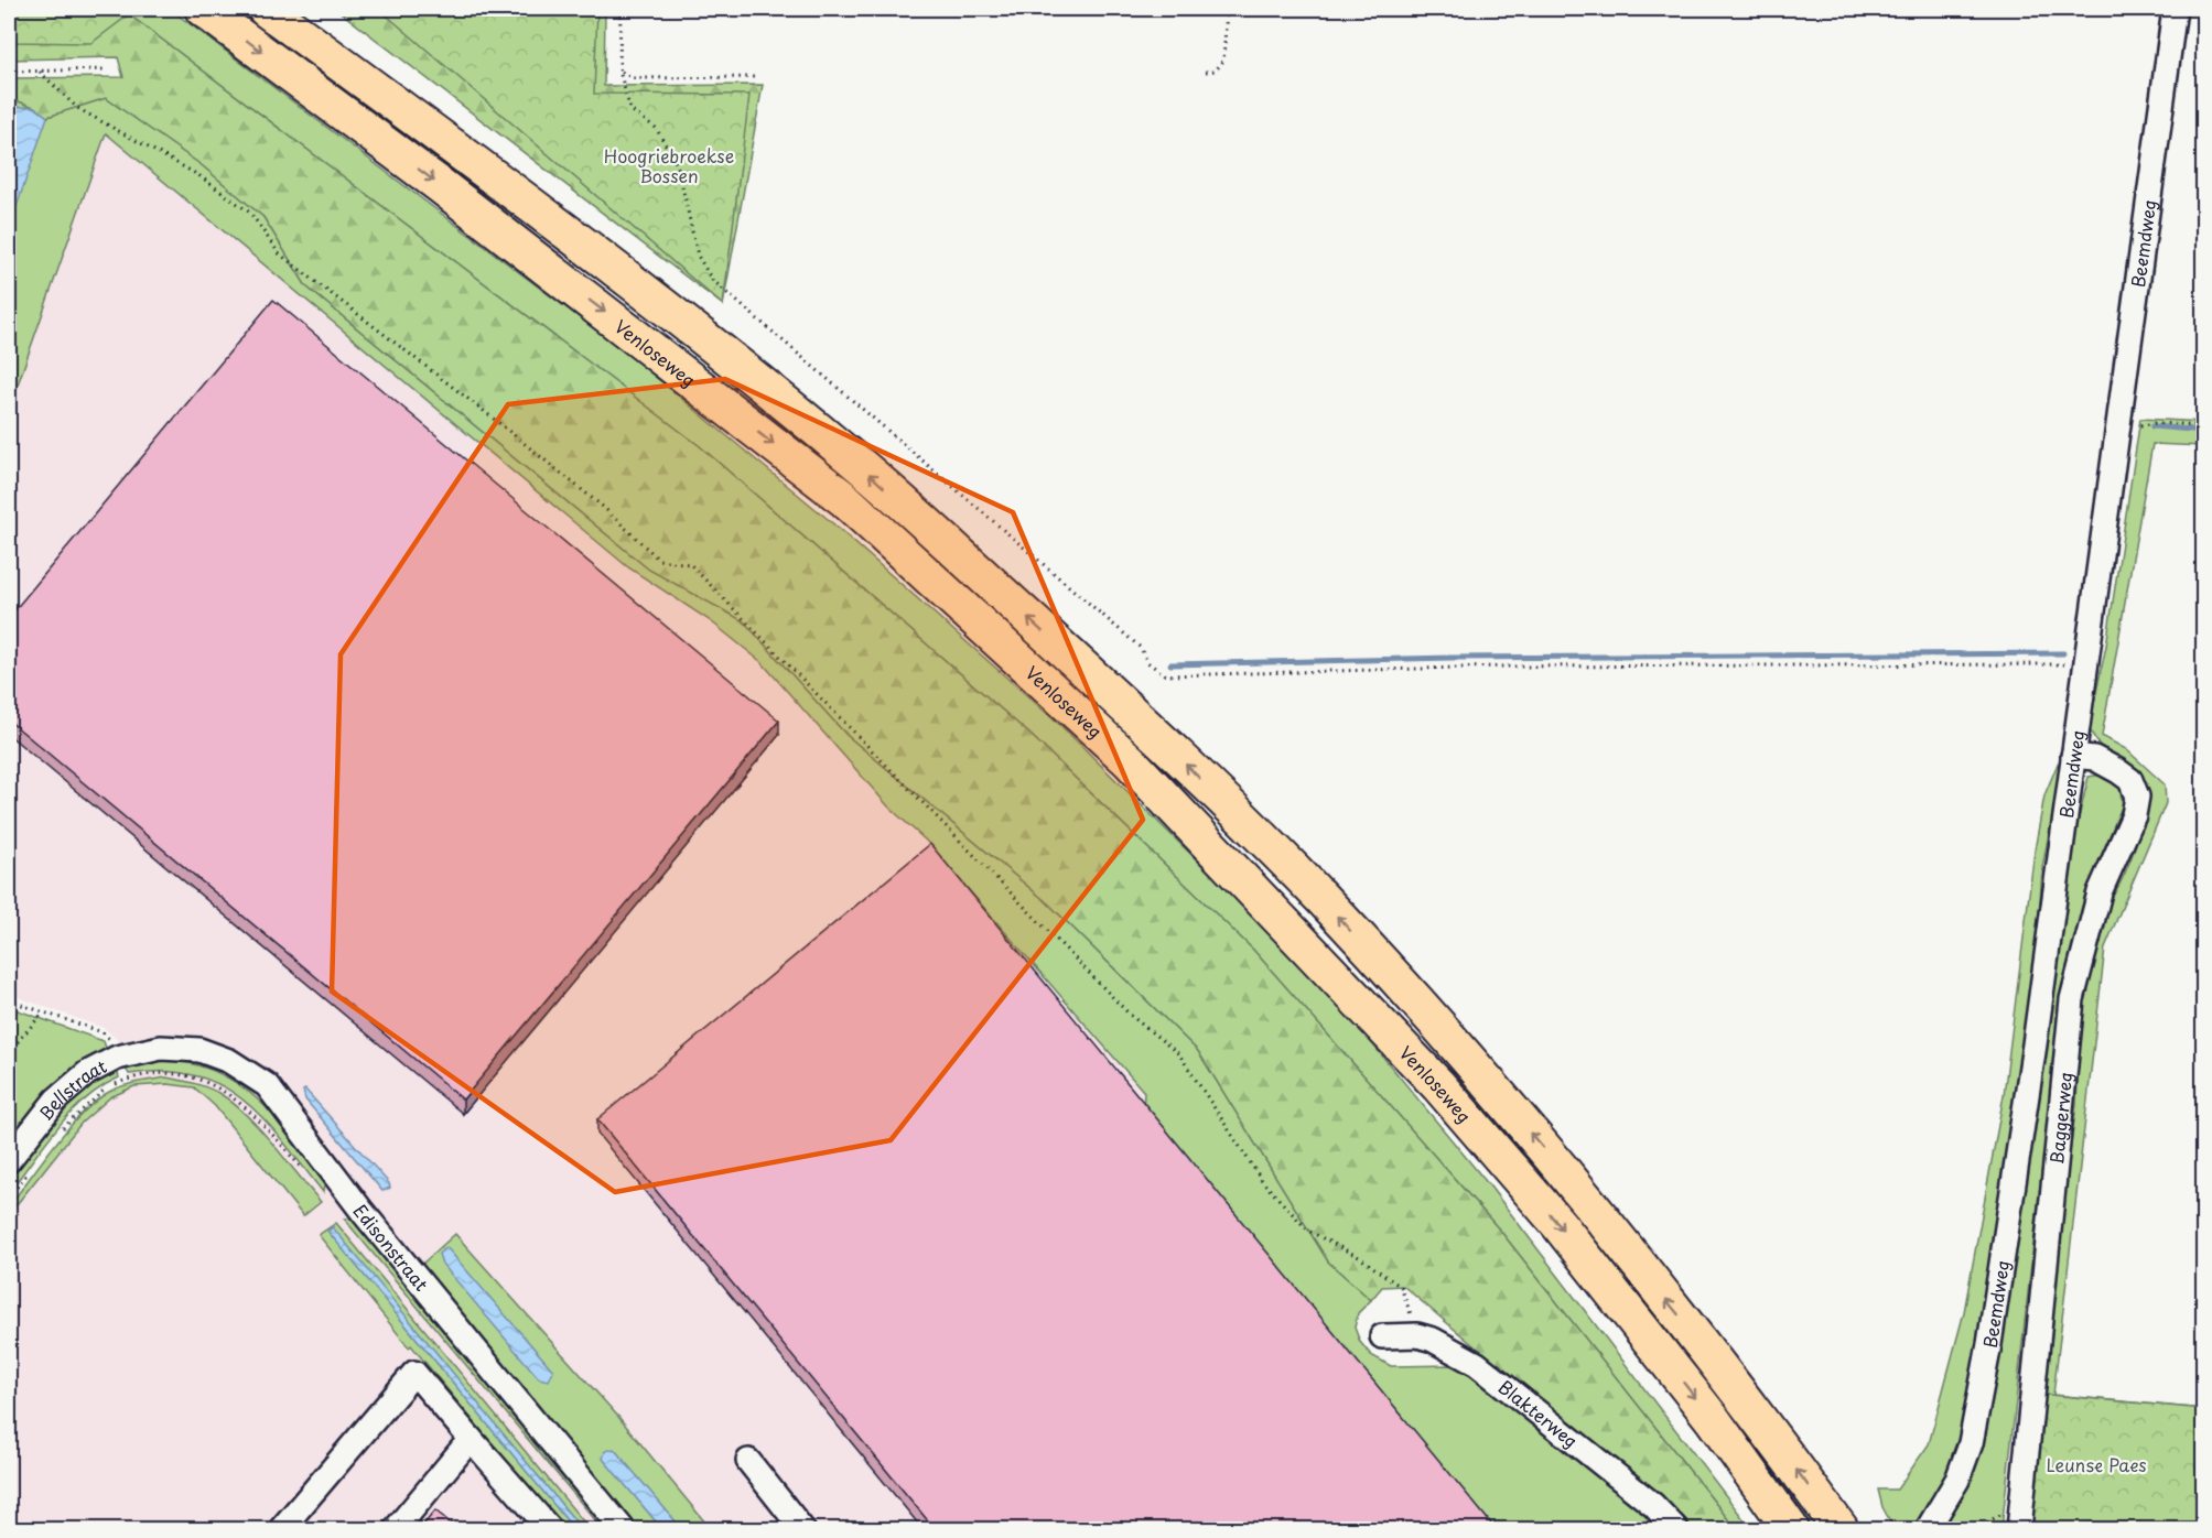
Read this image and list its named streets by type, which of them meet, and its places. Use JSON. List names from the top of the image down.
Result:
{
  "streets": {
    "highway": ["Venloseweg"],
    "street": [
      "Beemdweg",
      "Bellstraat",
      "Baggerweg",
      "Edisonstraat",
      "Blakterweg"
    ]
  },
  "crossings": [
    ["Beemdweg", "Baggerweg"],
    ["Bellstraat", "Edisonstraat"]
  ],
  "parks": ["Hoogriebroekse Bossen", "Leunse Paes"]
}
